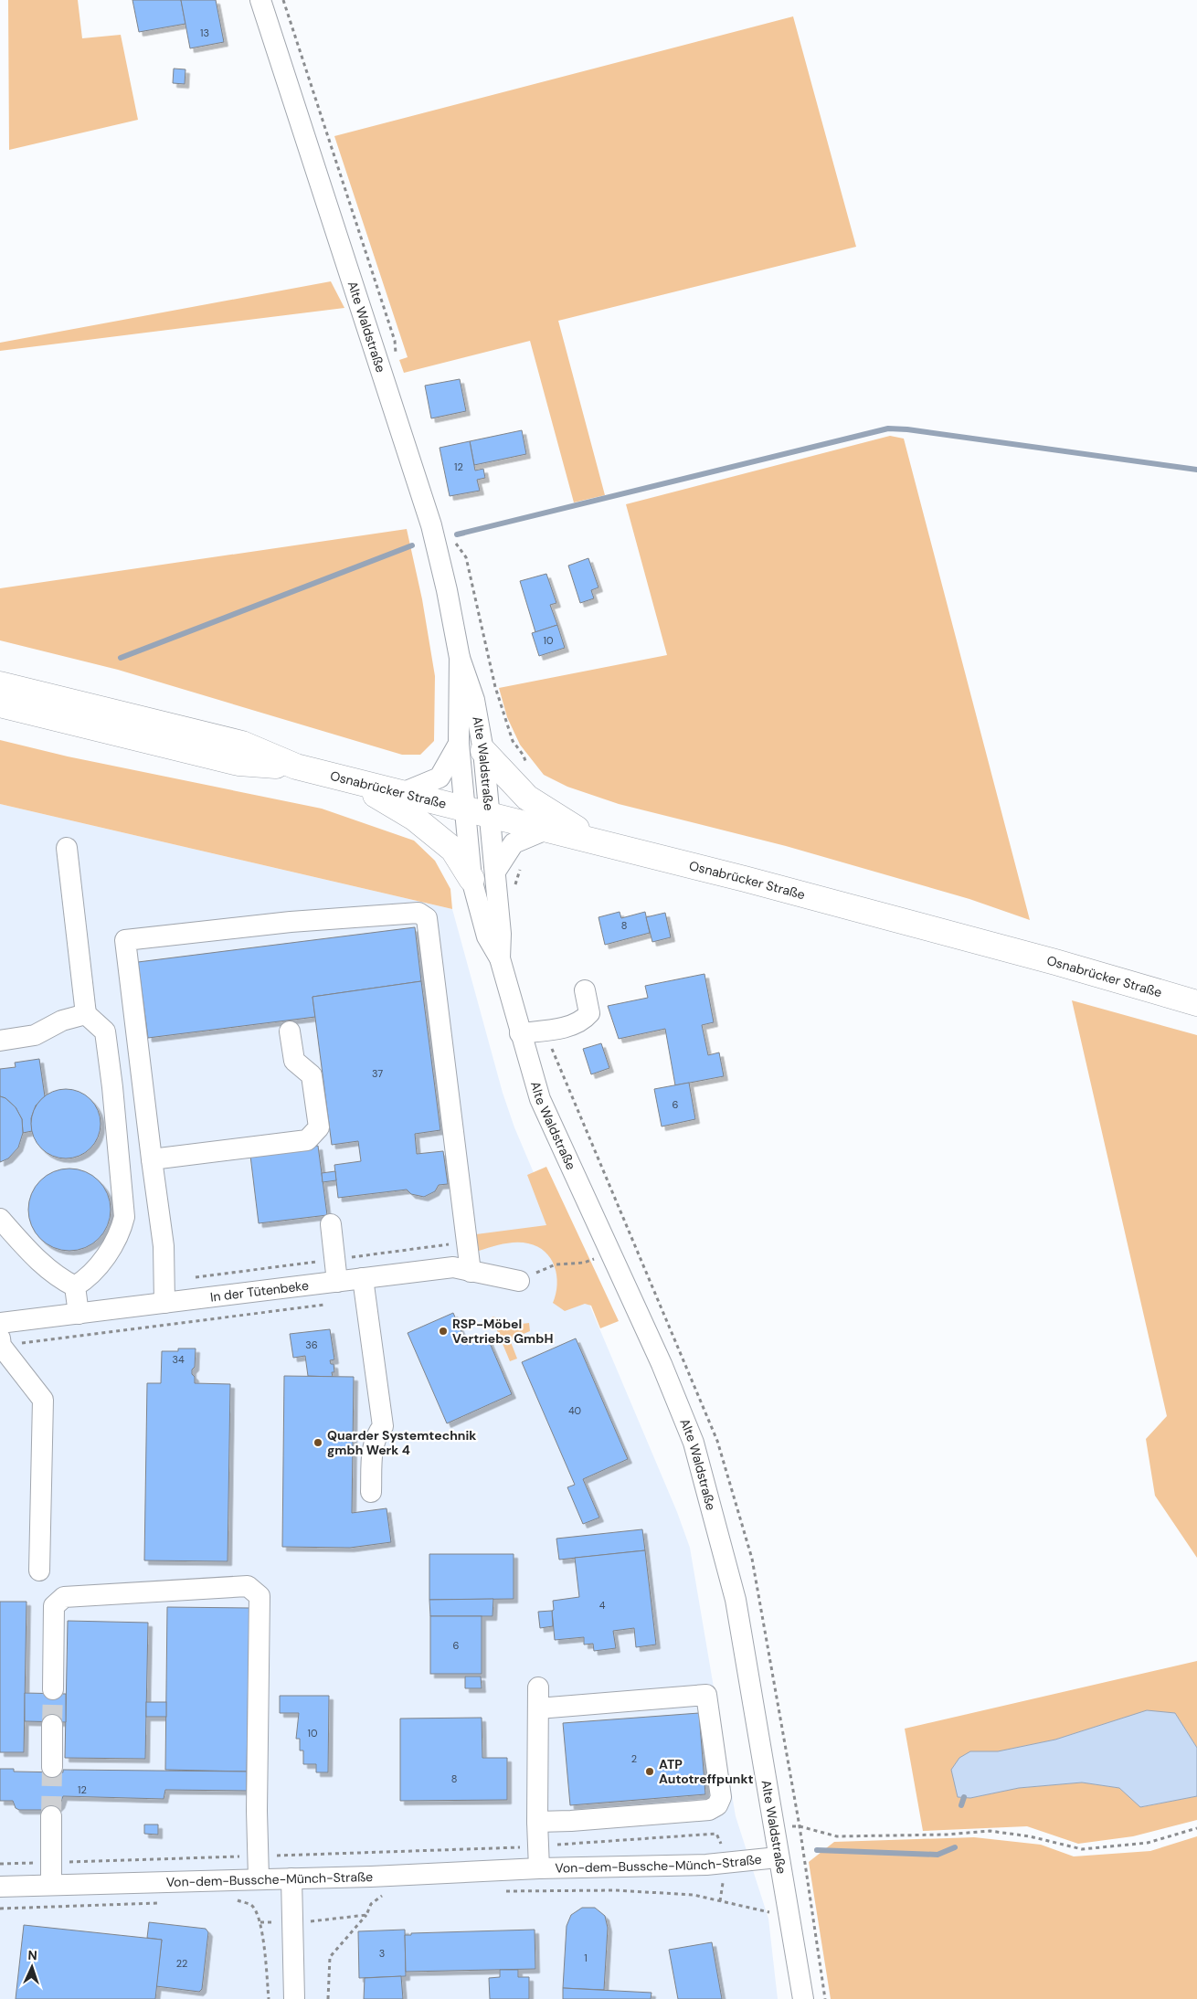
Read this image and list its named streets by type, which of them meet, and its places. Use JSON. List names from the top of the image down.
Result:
{
  "streets": {
    "main road": ["Osnabrücker Straße"],
    "street": ["Alte Waldstraße", "In der Tütenbeke", "Von-dem-Bussche-Münch-Straße"]
  },
  "crossings": [
    ["Alte Waldstraße", "Osnabrücker Straße"],
    ["Alte Waldstraße", "Von-dem-Bussche-Münch-Straße"]
  ],
  "places": ["RSP-Möbel Vertriebs GmbH", "Quarder Systemtechnik gmbh Werk 4", "ATP Autotreffpunkt"],
  "house_numbers": [
    "13",
    "12",
    "10",
    "8",
    "37",
    "6",
    "36",
    "34",
    "40",
    "4",
    "6",
    "10",
    "2",
    "8",
    "12",
    "3",
    "1",
    "22"
  ],
  "north": "top"
}
